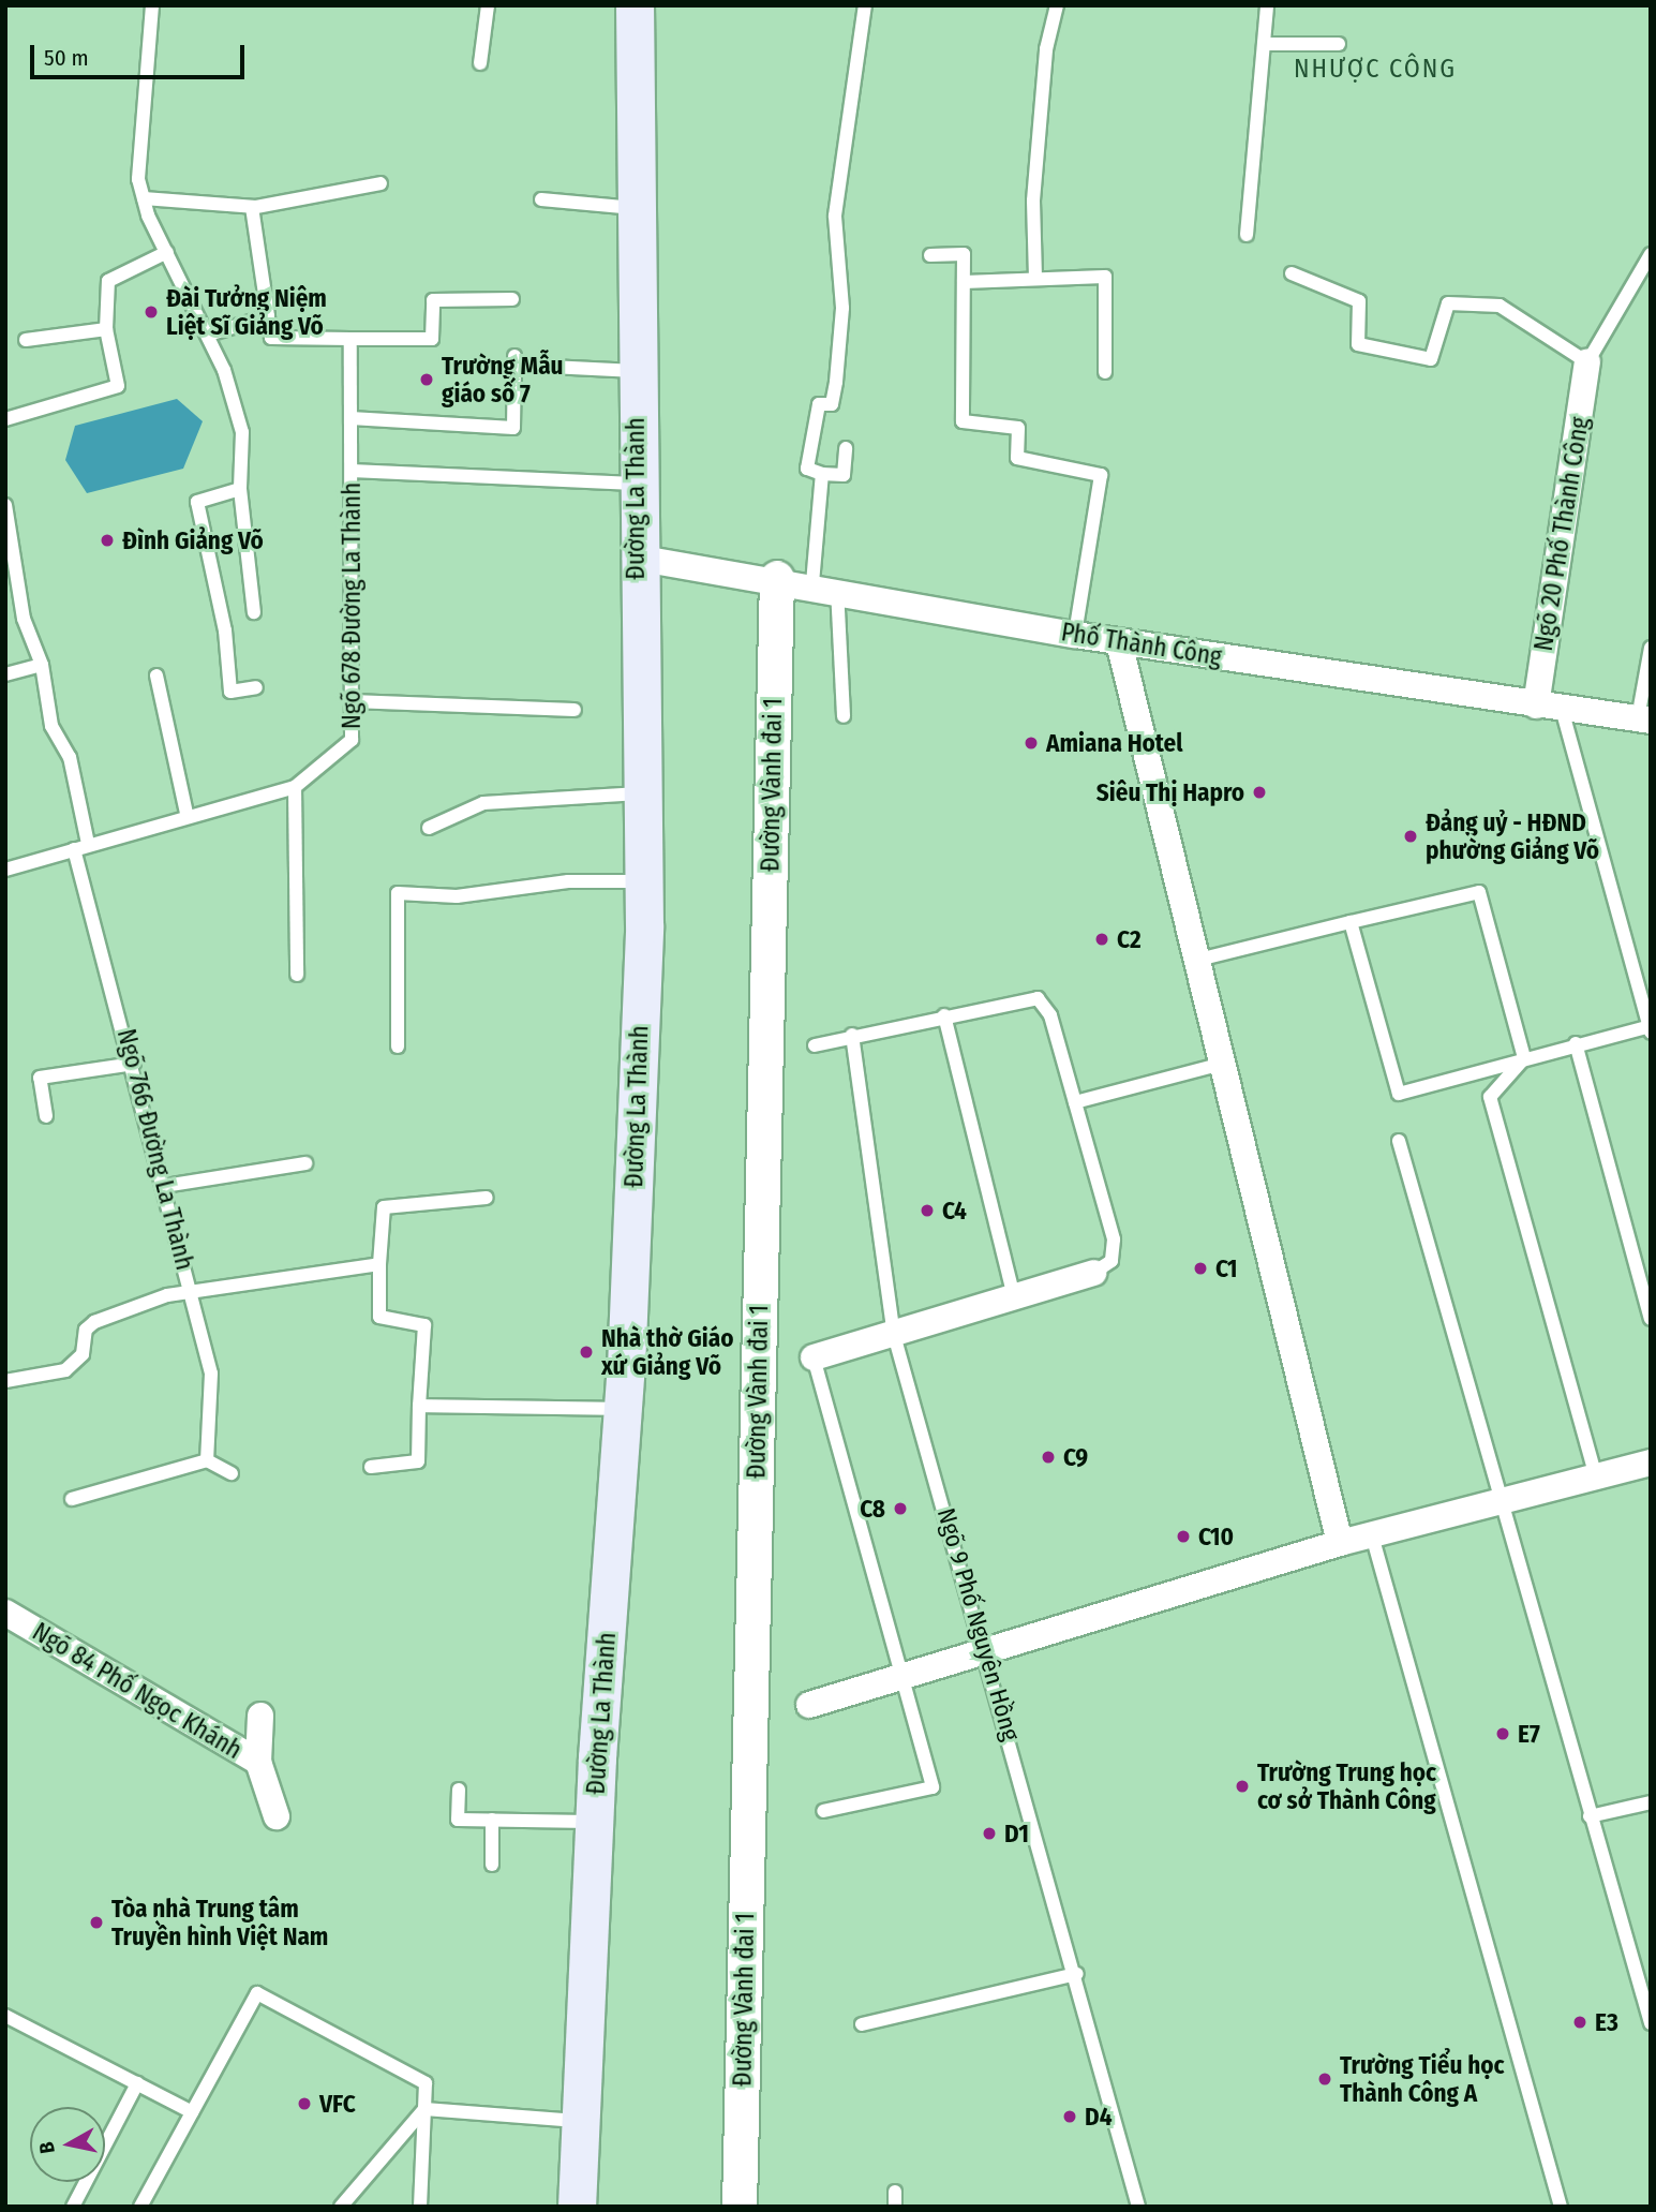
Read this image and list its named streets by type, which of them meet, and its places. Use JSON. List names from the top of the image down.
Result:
{
  "streets": {
    "main road": ["Đường La Thành"],
    "street": [
      "Ngõ 20 Phố Thành Công",
      "Phố Thành Công",
      "Đường Vành đai 1",
      "Ngõ 84 Phố Ngọc Khánh"
    ],
    "lane": ["Ngõ 678 Đường La Thành", "Ngõ 766 Đường La Thành", "Ngõ 9 Phố Nguyên Hồng"]
  },
  "crossings": [
    ["Đường La Thành", "Ngõ 678 Đường La Thành"],
    ["Đường La Thành", "Phố Thành Công"],
    ["Ngõ 20 Phố Thành Công", "Phố Thành Công"],
    ["Ngõ 678 Đường La Thành", "Ngõ 766 Đường La Thành"],
    ["Phố Thành Công", "Đường Vành đai 1"]
  ],
  "districts": ["NHƯỢC CÔNG"],
  "places": [
    "Đài Tưởng Niệm Liệt Sĩ Giảng Võ",
    "Trường Mẫu giáo số 7",
    "Đình Giảng Võ",
    "Amiana Hotel",
    "Siêu Thị Hapro",
    "Đảng uỷ - HĐND phường Giảng Võ",
    "C2",
    "C4",
    "C1",
    "Nhà thờ Giáo xứ Giảng Võ",
    "C9",
    "C8",
    "C10",
    "E7",
    "Trường Trung học cơ sở Thành Công",
    "D1",
    "Tòa nhà Trung tâm Truyền hình Việt Nam",
    "E3",
    "Trường Tiểu học Thành Công A",
    "VFC",
    "D4"
  ],
  "scale_bar": "50 m",
  "north": "left"
}
